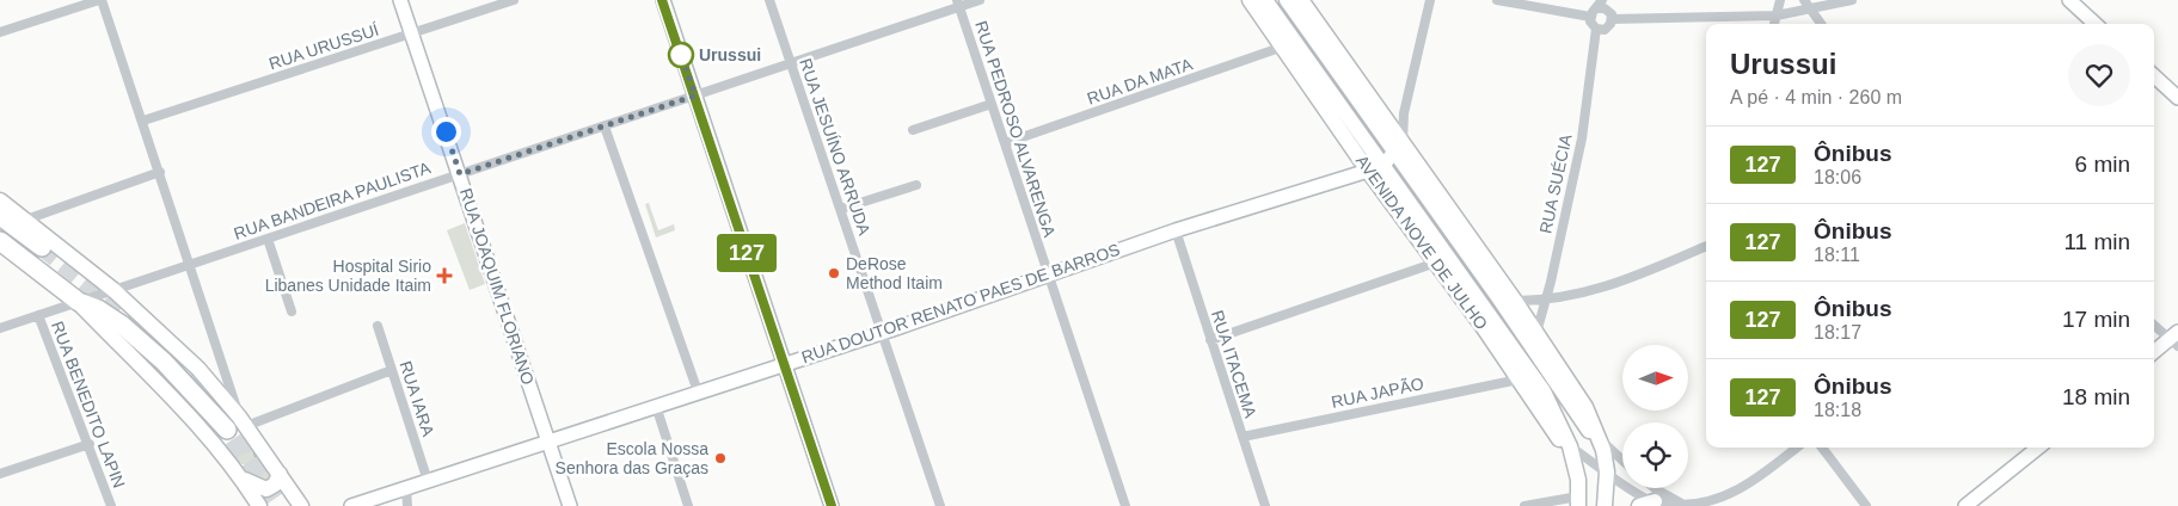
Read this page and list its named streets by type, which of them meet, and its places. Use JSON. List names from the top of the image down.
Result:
{
  "streets": {
    "main road": ["AVENIDA NOVE DE JULHO"],
    "street": [
      "RUA URUSSUÍ",
      "RUA DA MATA",
      "RUA PEDROSO ALVARENGA",
      "RUA JESUÍNO ARRUDA",
      "RUA SUÉCIA",
      "RUA BANDEIRA PAULISTA",
      "RUA JOAQUIM FLORIANO",
      "RUA DOUTOR RENATO PAES DE BARROS",
      "RUA ITACEMA",
      "RUA JAPÃO",
      "RUA IARA",
      "RUA BENEDITO LAPIN"
    ]
  },
  "crossings": [
    ["RUA URUSSUÍ", "RUA JOAQUIM FLORIANO"],
    ["RUA DA MATA", "RUA PEDROSO ALVARENGA"],
    ["RUA DA MATA", "AVENIDA NOVE DE JULHO"],
    ["RUA PEDROSO ALVARENGA", "RUA BANDEIRA PAULISTA"],
    ["RUA PEDROSO ALVARENGA", "RUA DOUTOR RENATO PAES DE BARROS"],
    ["RUA JESUÍNO ARRUDA", "RUA BANDEIRA PAULISTA"],
    ["RUA JESUÍNO ARRUDA", "RUA DOUTOR RENATO PAES DE BARROS"],
    ["RUA SUÉCIA", "AVENIDA NOVE DE JULHO"],
    ["RUA BANDEIRA PAULISTA", "RUA JOAQUIM FLORIANO"],
    ["RUA BANDEIRA PAULISTA", "RUA BENEDITO LAPIN"],
    ["AVENIDA NOVE DE JULHO", "RUA DOUTOR RENATO PAES DE BARROS"],
    ["AVENIDA NOVE DE JULHO", "RUA JAPÃO"],
    ["RUA JOAQUIM FLORIANO", "RUA DOUTOR RENATO PAES DE BARROS"],
    ["RUA DOUTOR RENATO PAES DE BARROS", "RUA ITACEMA"],
    ["RUA DOUTOR RENATO PAES DE BARROS", "RUA IARA"],
    ["RUA ITACEMA", "RUA JAPÃO"]
  ],
  "places": {
    "other": ["Urussui", "DeRose Method Itaim", "Escola Nossa Senhora das Graças"],
    "health": ["Hospital Sirio Libanes Unidade Itaim"]
  },
  "lines": ["bus line 127"],
  "north": "right",
  "page": {
    "on_map": "127",
    "heading": ["Urussui", "A pé · 4 min · 260 m"],
    "list": [
      {
        "mark": "127",
        "name": "Ônibus",
        "note": "18:06",
        "value": "6 min"
      },
      {
        "mark": "127",
        "name": "Ônibus",
        "note": "18:11",
        "value": "11 min"
      },
      {
        "mark": "127",
        "name": "Ônibus",
        "note": "18:17",
        "value": "17 min"
      },
      {
        "mark": "127",
        "name": "Ônibus",
        "note": "18:18",
        "value": "18 min"
      }
    ]
  }
}
